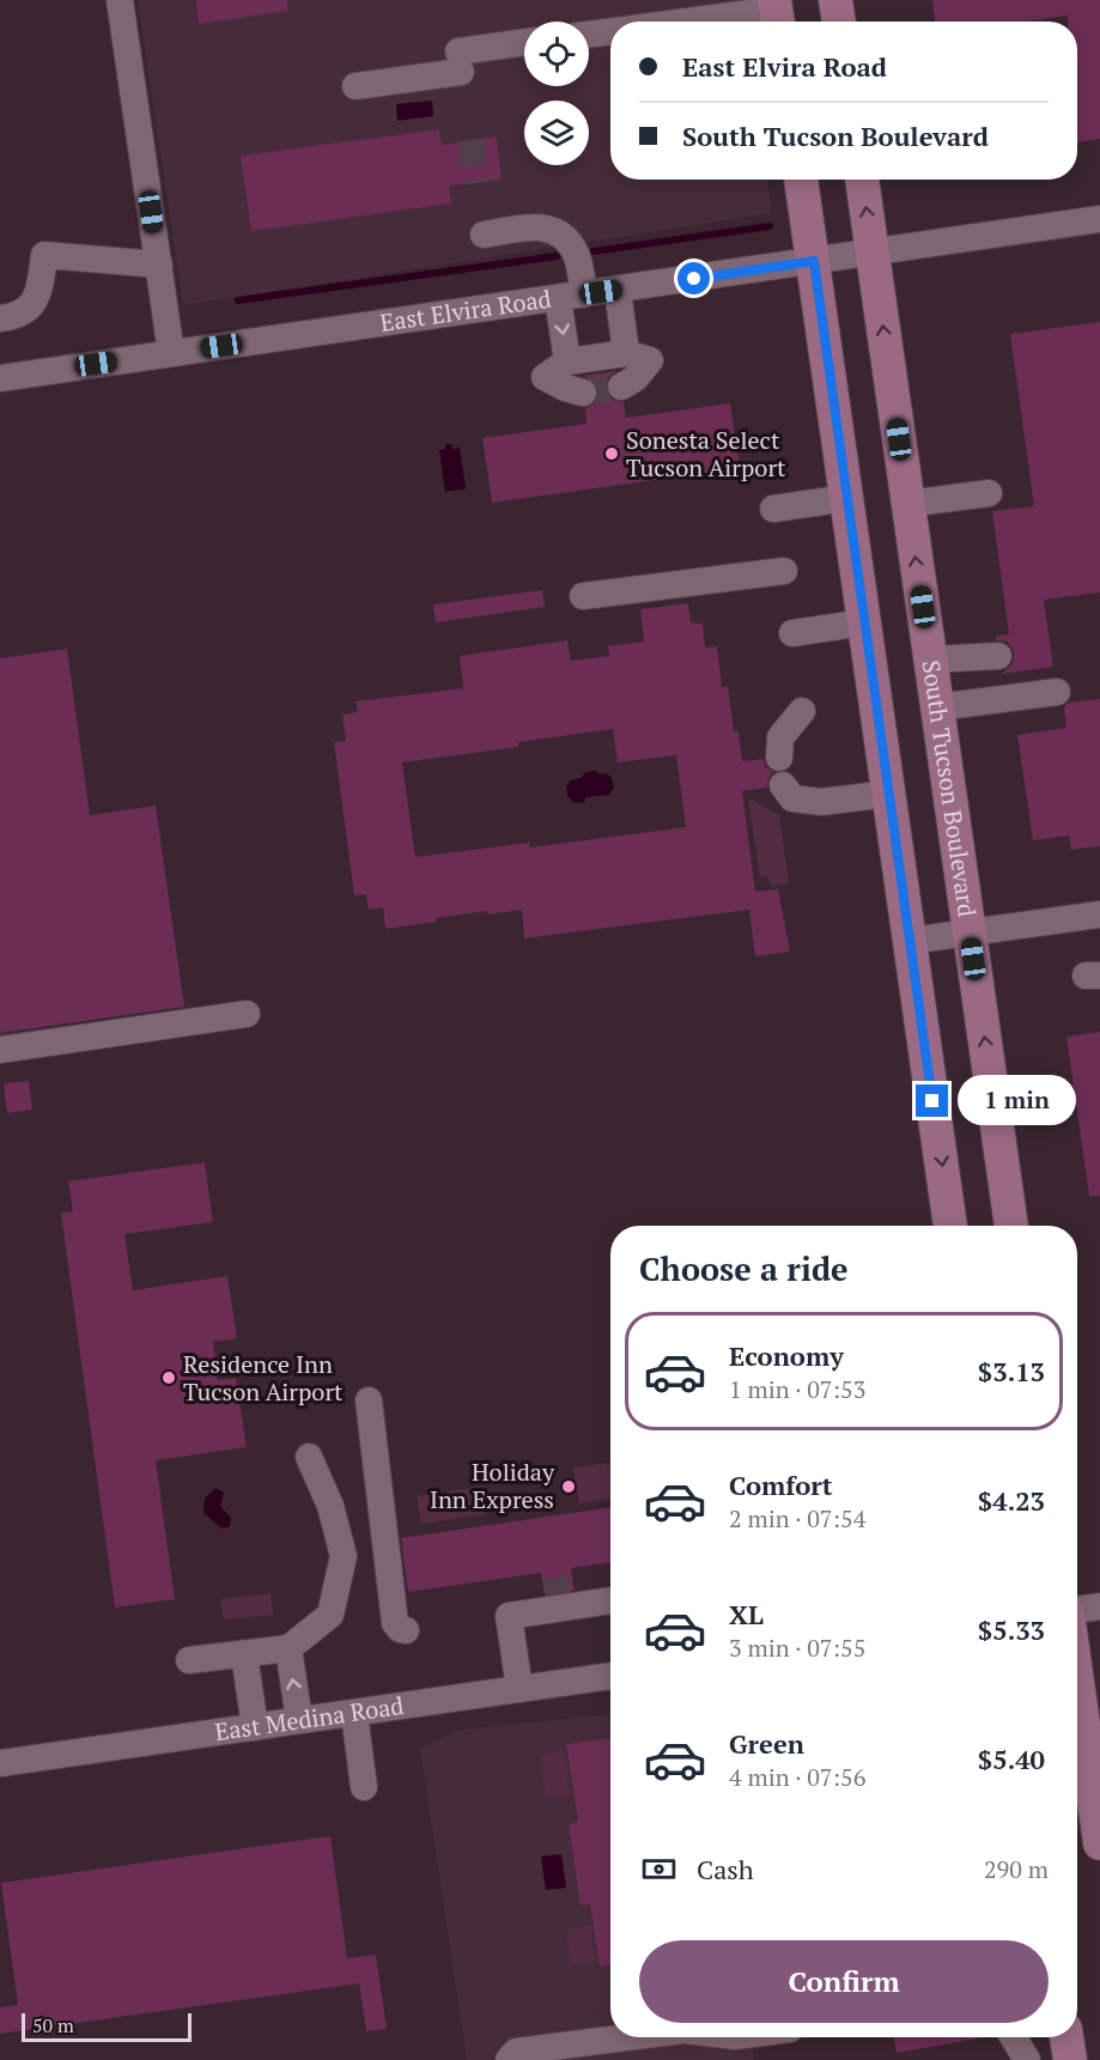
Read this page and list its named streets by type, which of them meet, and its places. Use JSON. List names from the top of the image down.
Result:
{
  "streets": {
    "main road": ["South Tucson Boulevard"],
    "street": ["East Elvira Road", "East Medina Road"]
  },
  "crossings": [
    ["East Elvira Road", "South Tucson Boulevard"]
  ],
  "places": ["Sonesta Select Tucson Airport", "Residence Inn Tucson Airport", "Holiday Inn Express"],
  "scale_bar": "50 m",
  "page": {
    "banner": ["East Elvira Road", "South Tucson Boulevard"],
    "bubble": "1 min",
    "heading": "Choose a ride",
    "list": [
      {
        "name": "Economy",
        "note": "1 min · 07:53",
        "value": "$3.13"
      },
      {
        "name": "Comfort",
        "note": "2 min · 07:54",
        "value": "$4.23"
      },
      {
        "name": "XL",
        "note": "3 min · 07:55",
        "value": "$5.33"
      },
      {
        "name": "Green",
        "note": "4 min · 07:56",
        "value": "$5.40"
      }
    ],
    "pay": ["Cash", "290 m"],
    "buttons": "Confirm",
    "scale": "50 m"
  }
}
